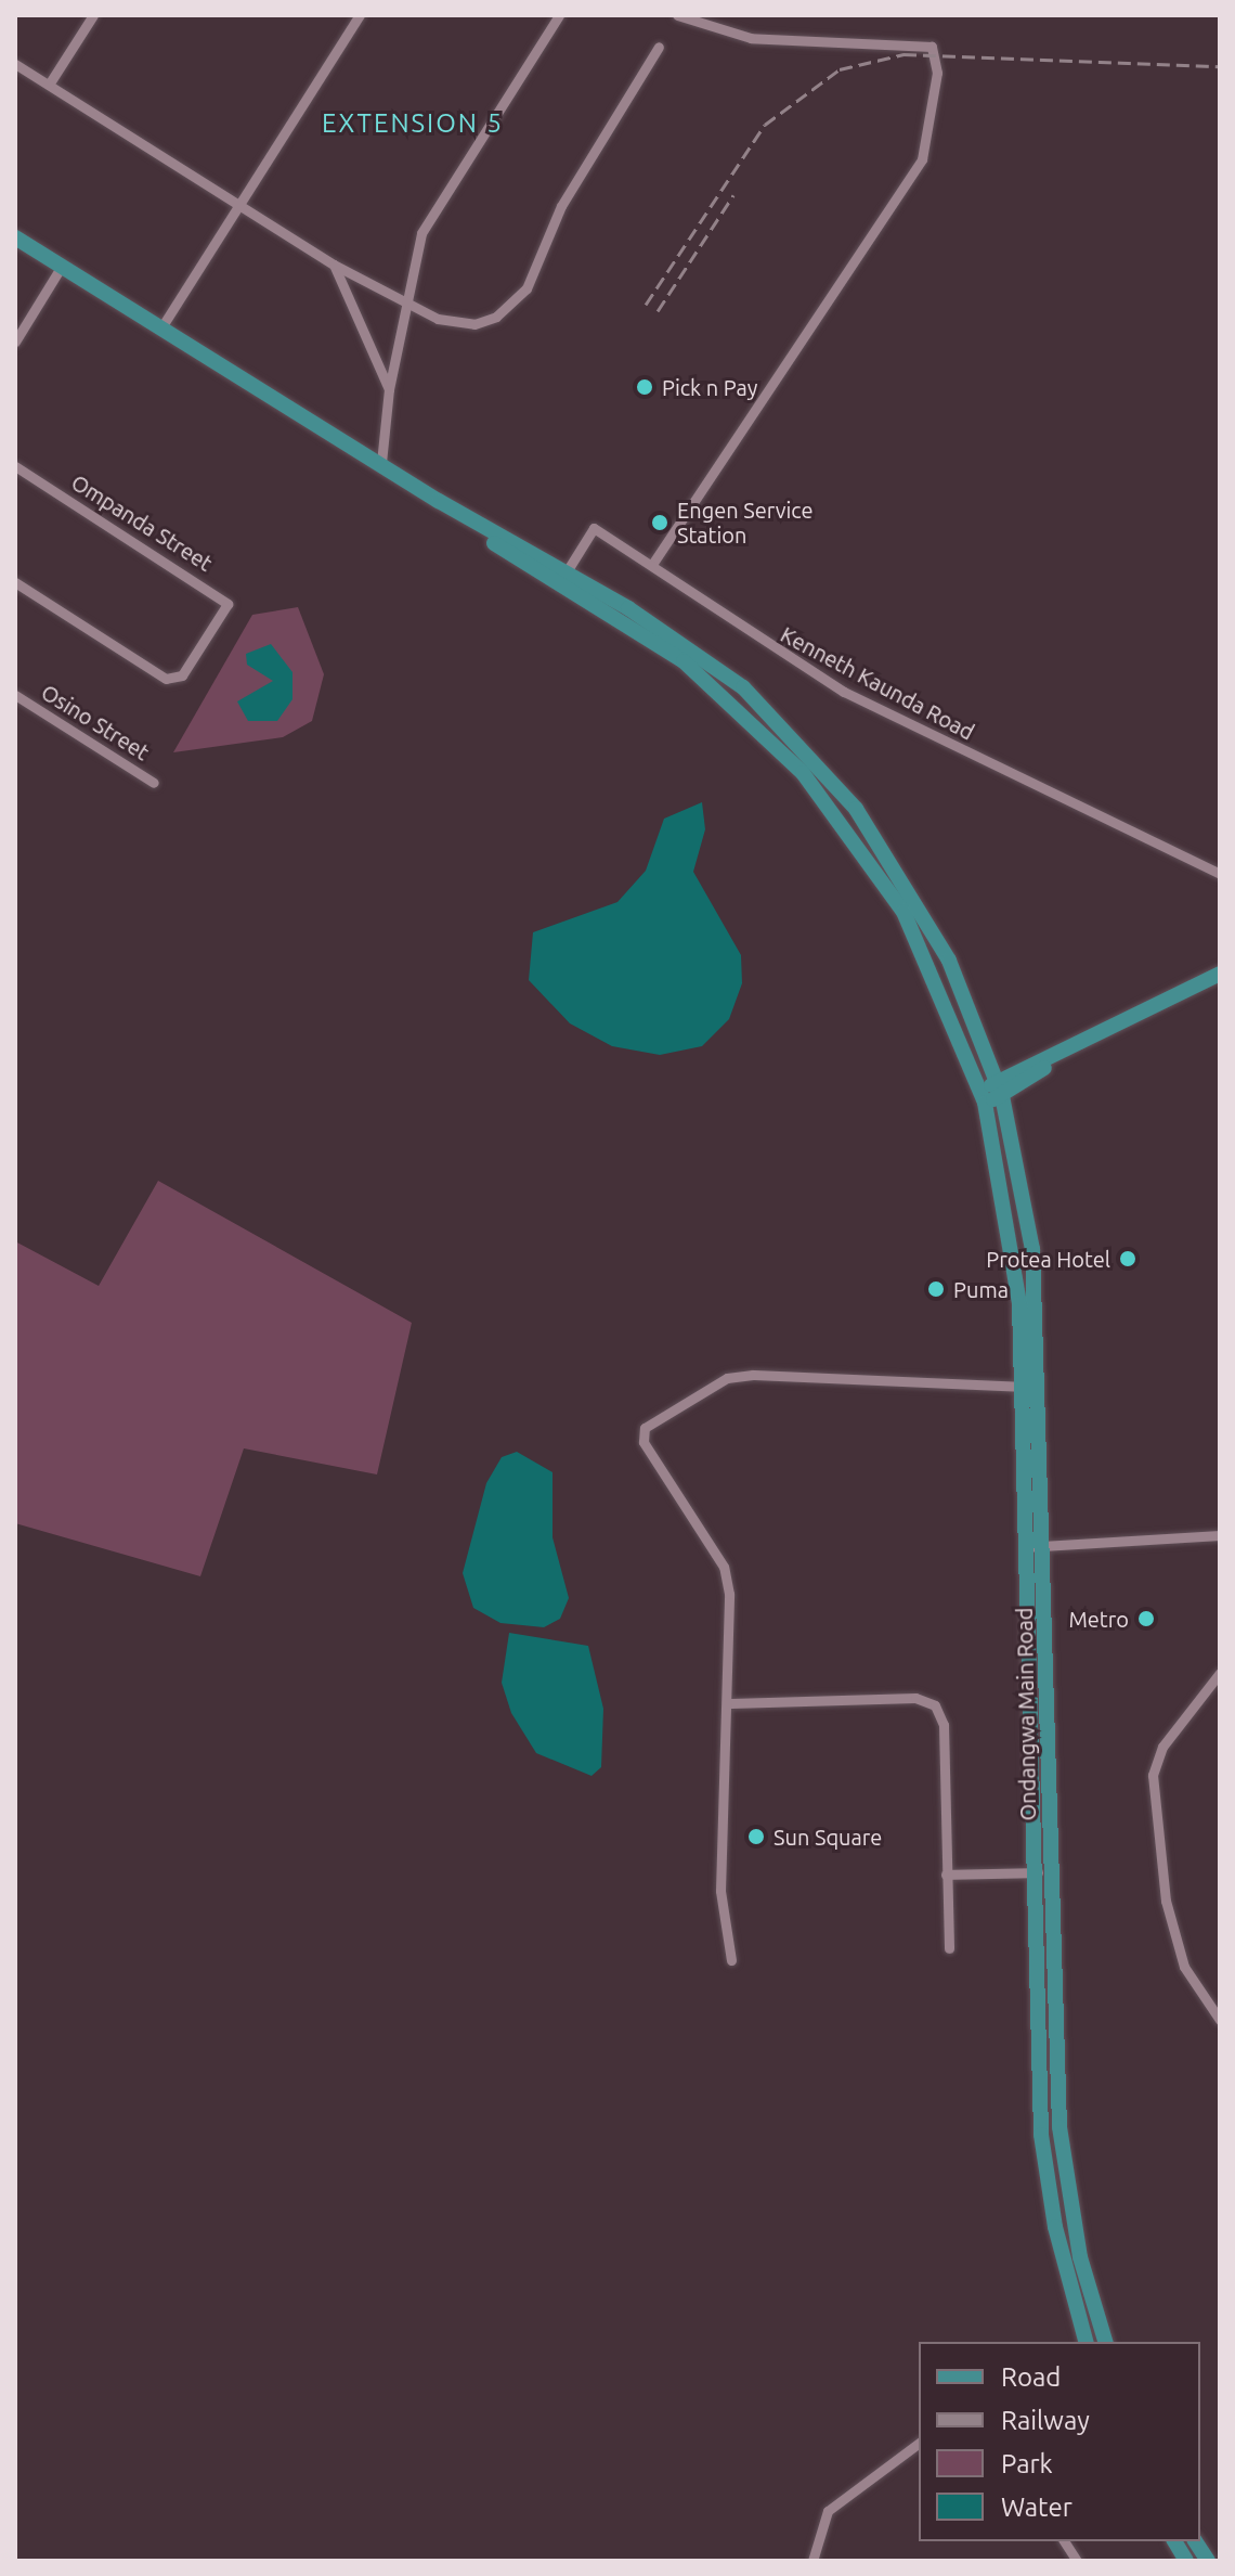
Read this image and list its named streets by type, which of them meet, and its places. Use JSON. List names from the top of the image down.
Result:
{
  "streets": {
    "main road": ["Ondangwa Main Road"],
    "street": ["Ompanda Street", "Kenneth Kaunda Road", "Osino Street"]
  },
  "crossings": [
    ["Kenneth Kaunda Road", "Ondangwa Main Road"]
  ],
  "districts": ["EXTENSION 5"],
  "places": [
    "Pick n Pay",
    "Engen Service Station",
    "Protea Hotel",
    "Puma",
    "Metro",
    "Sun Square"
  ],
  "legend": [
    "Road",
    "Railway",
    "Park",
    "Water"
  ]
}
